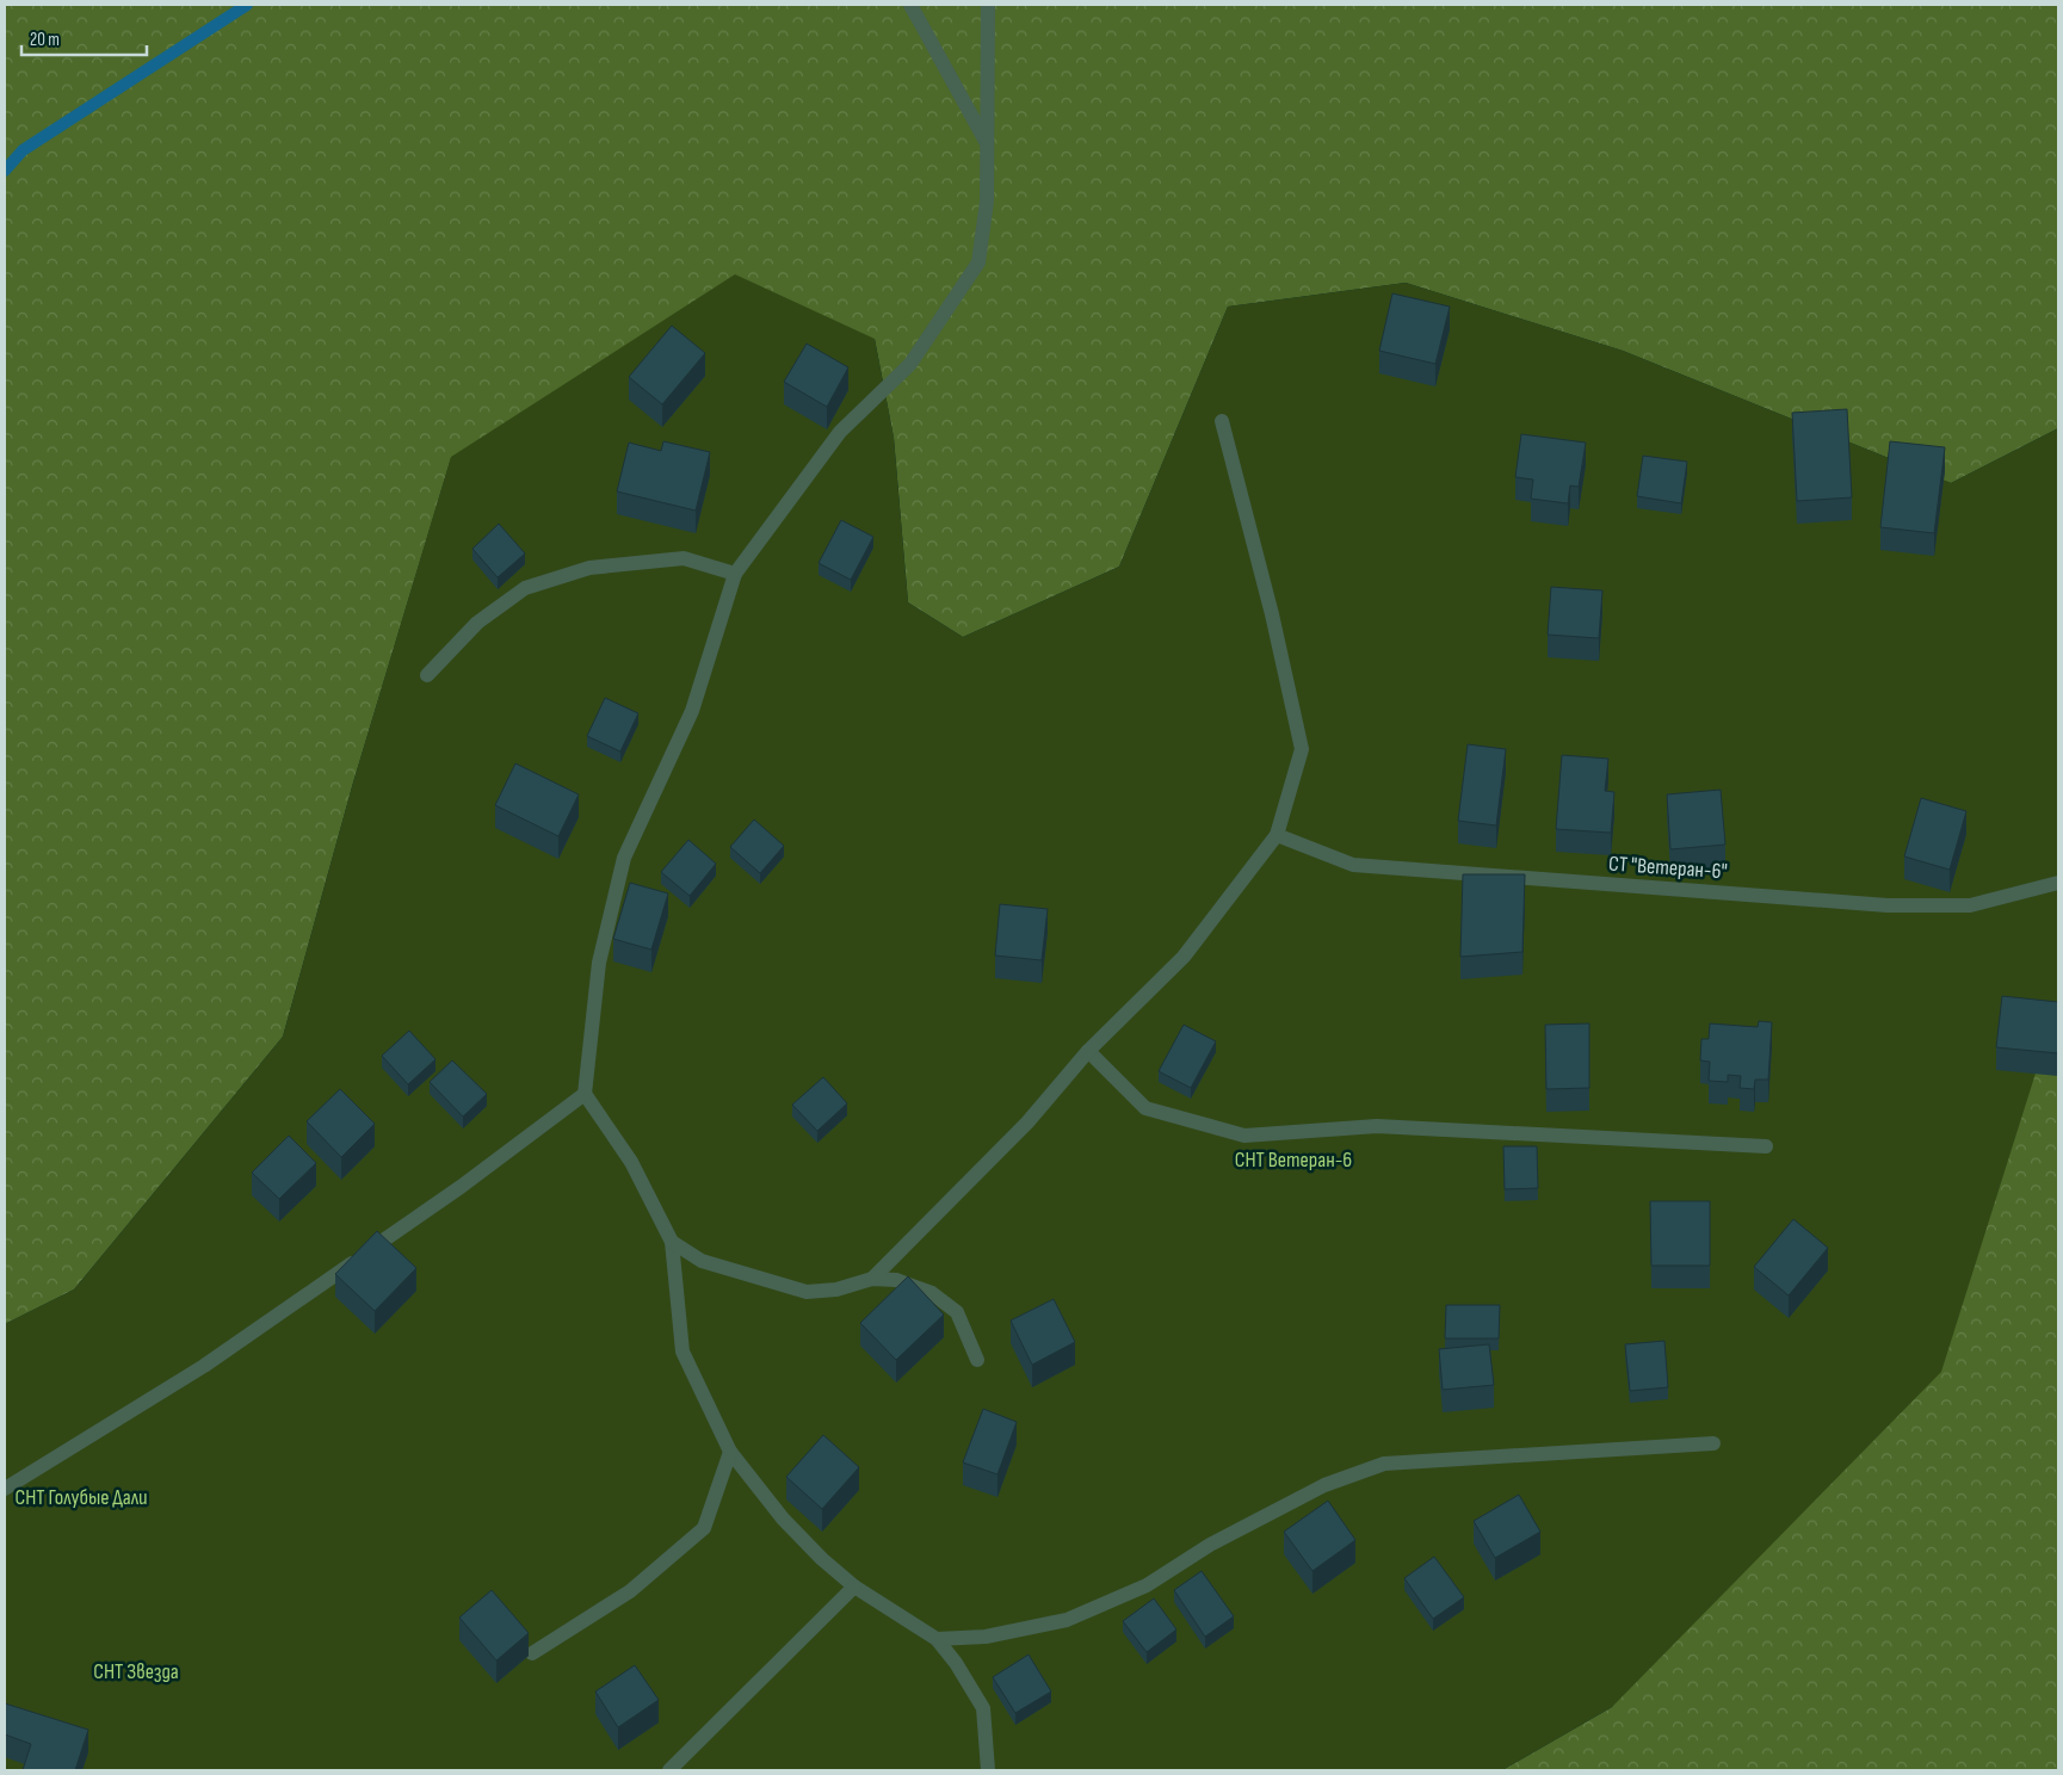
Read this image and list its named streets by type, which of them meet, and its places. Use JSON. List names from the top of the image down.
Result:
{
  "streets": {
    "lane": ["СТ \"Ветеран-6\""]
  },
  "parks": ["СНТ Ветеран-6", "СНТ Голубые Дали", "СНТ Звезда"],
  "scale_bar": "20 m"
}
